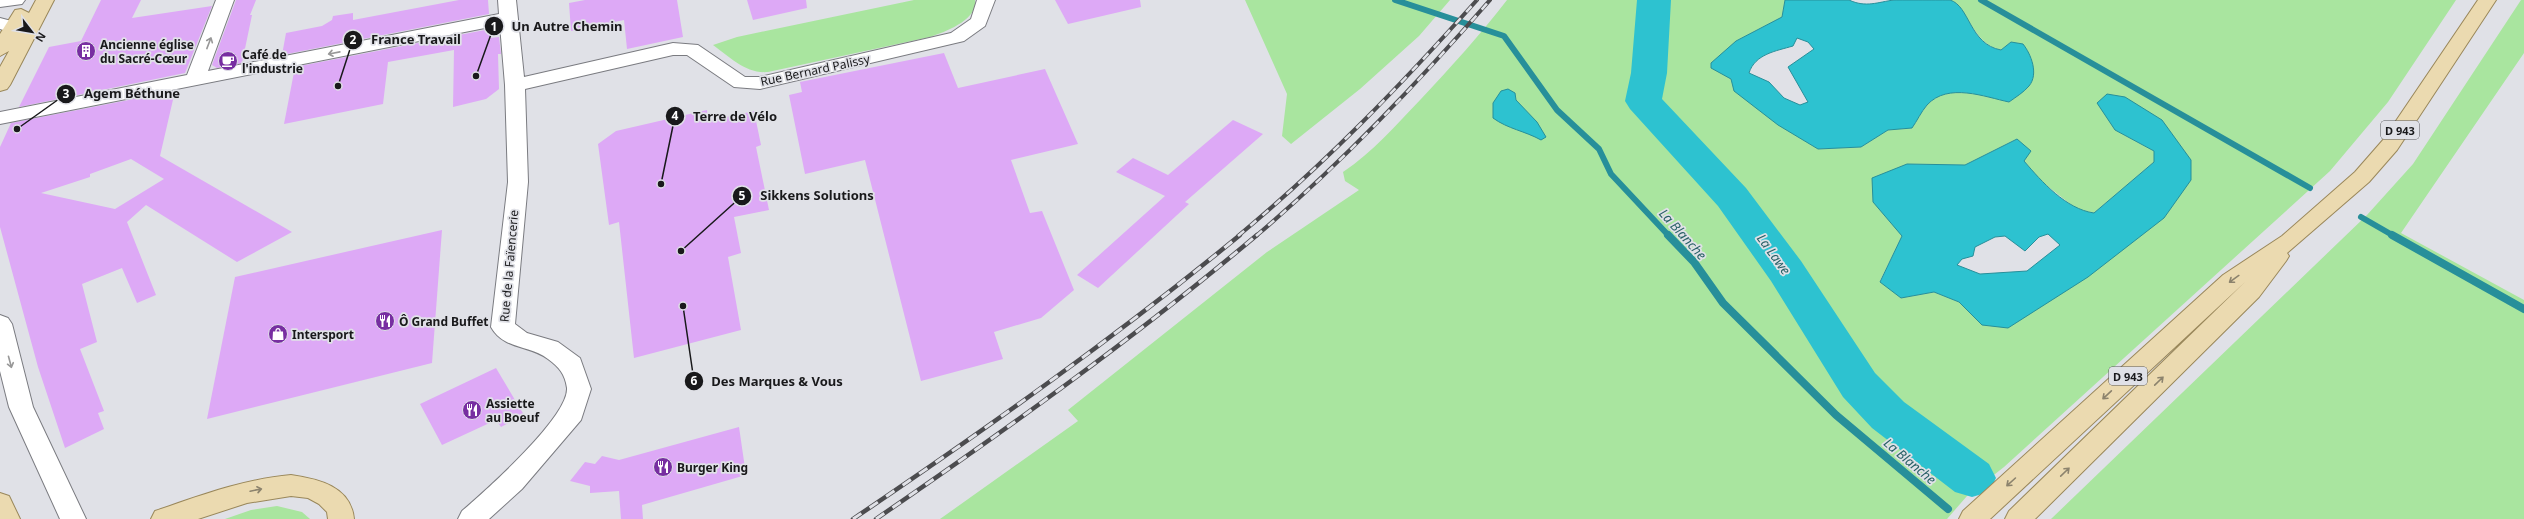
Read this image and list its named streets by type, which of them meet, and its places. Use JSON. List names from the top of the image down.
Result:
{
  "streets": {
    "main road": ["D 943"],
    "street": ["Rue Bernard Palissy", "Rue de la Faïencerie"]
  },
  "crossings": [
    ["Rue Bernard Palissy", "Rue de la Faïencerie"]
  ],
  "water": ["La Blanche", "La Lawe"],
  "places": {
    "building": ["Ancienne église du Sacré-Cœur"],
    "cafe": ["Café de l'industrie"],
    "other": [
      "Un Autre Chemin",
      "France Travail",
      "Agem Béthune",
      "Terre de Vélo",
      "Sikkens Solutions",
      "Des Marques & Vous"
    ],
    "restaurant": ["Ô Grand Buffet", "Assiette au Boeuf", "Burger King"],
    "shop": ["Intersport"]
  },
  "north": "bottom right"
}
